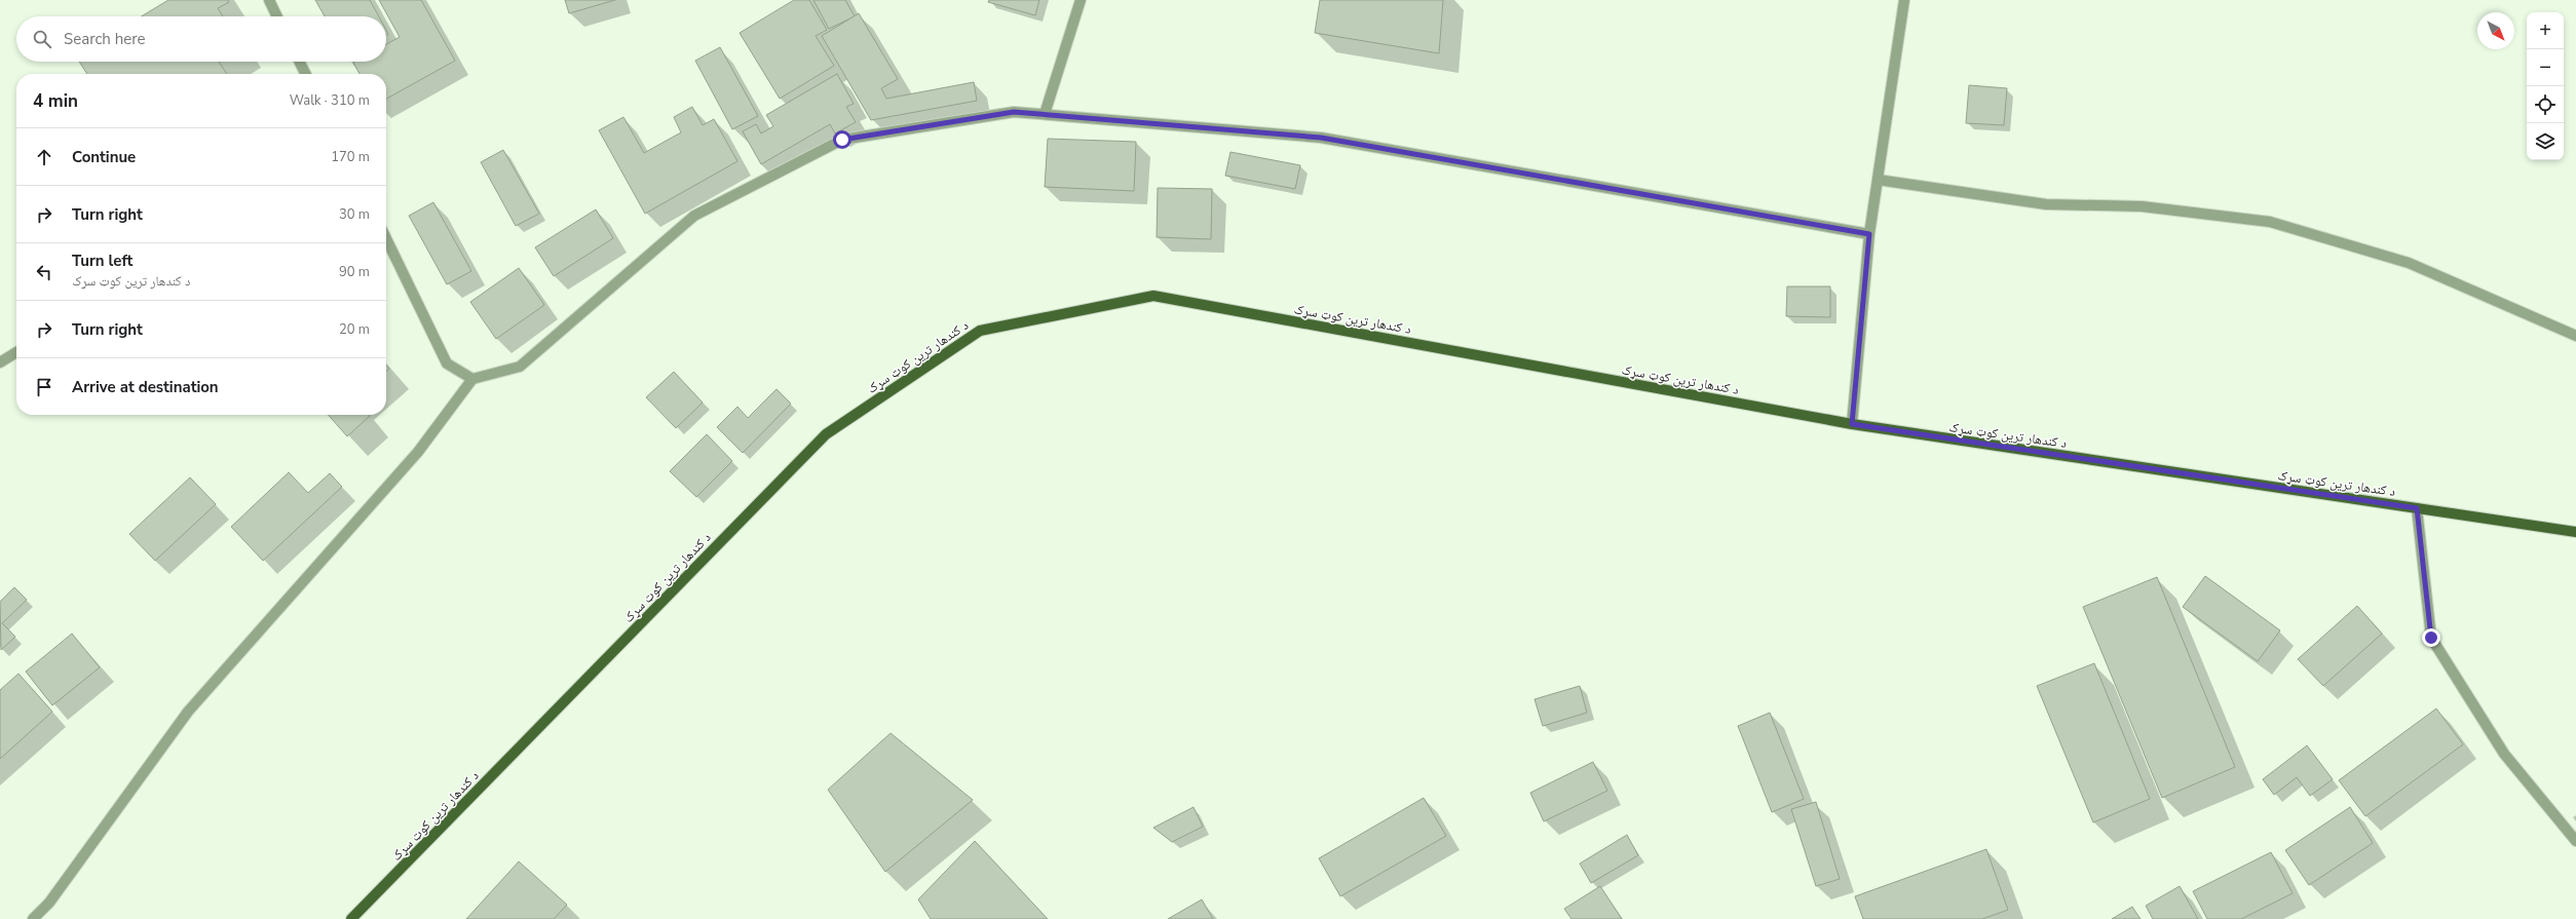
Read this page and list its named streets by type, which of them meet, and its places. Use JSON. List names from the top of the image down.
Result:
{
  "streets": {
    "main road": ["د کندهار ترين کوټ سړک"]
  },
  "north": "bottom right",
  "page": {
    "map_buttons": ["+", "−"],
    "search": "Search here",
    "heading": ["4 min", "Walk · 310 m"],
    "list": [
      ["Continue", "170 m"],
      ["Turn right", "30 m"],
      ["Turn left", "د کندهار ترين کوټ سړک", "90 m"],
      ["Turn right", "20 m"],
      "Arrive at destination"
    ]
  }
}
